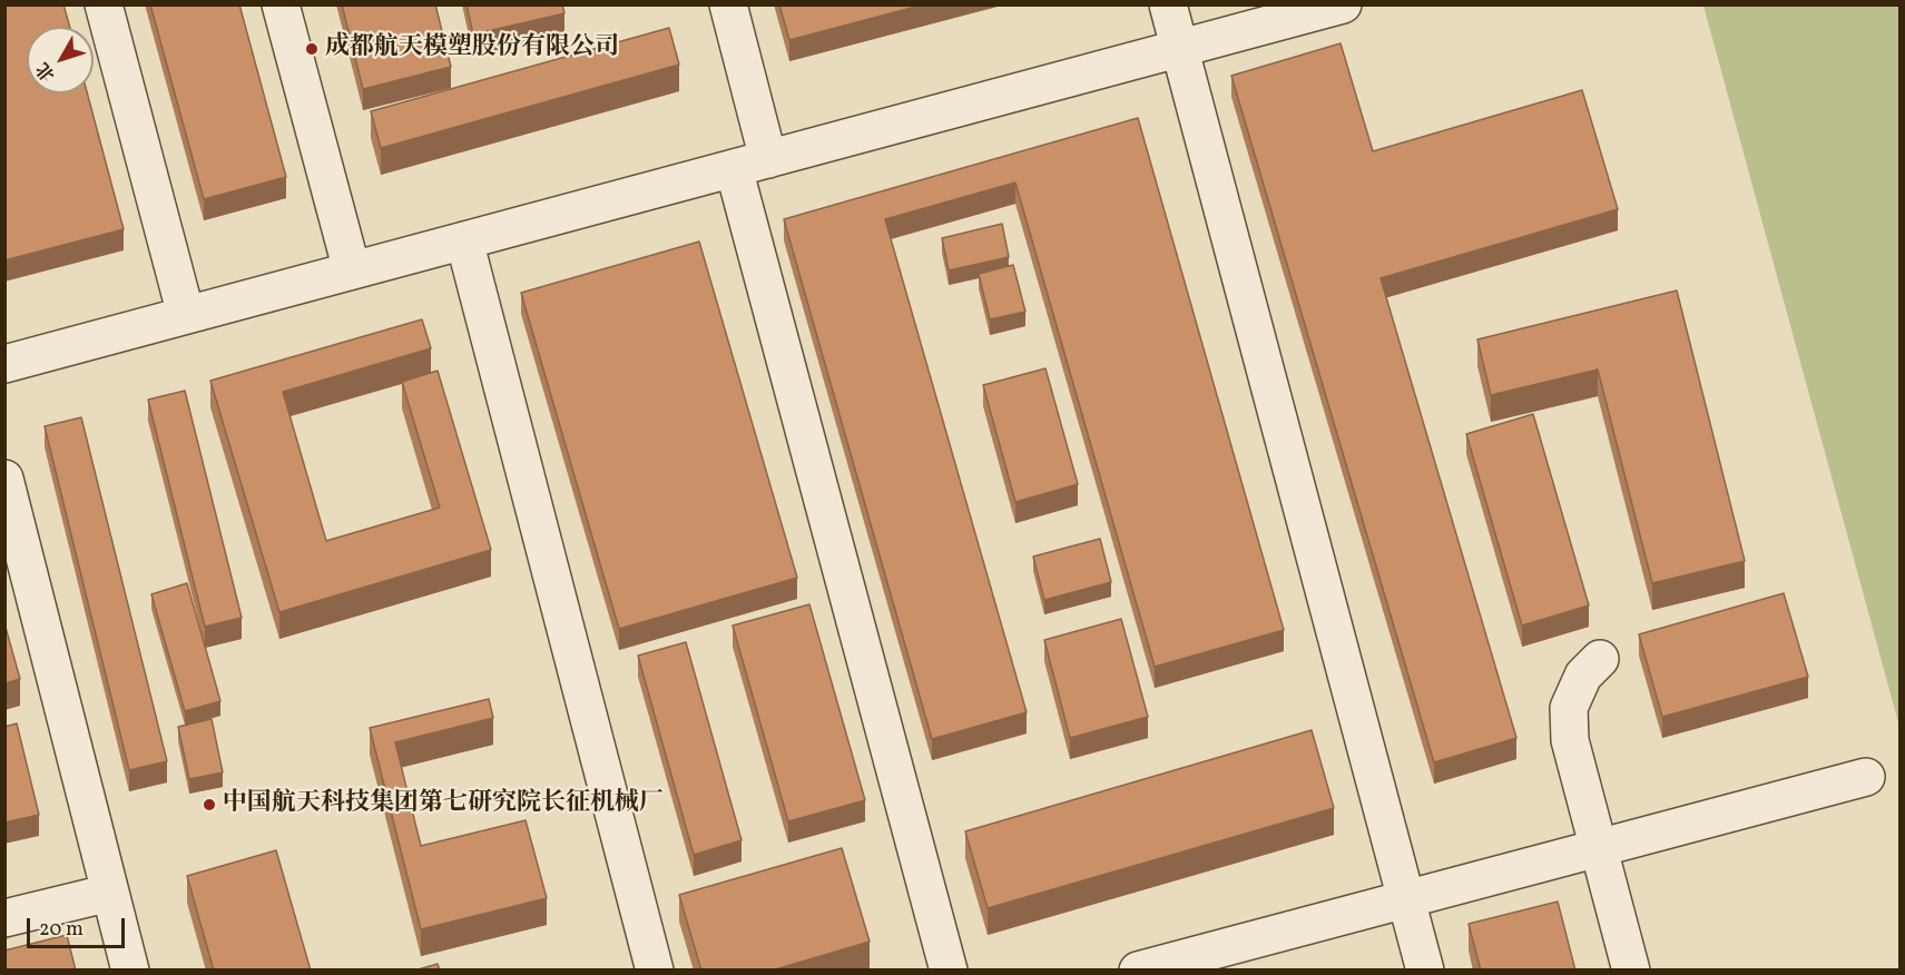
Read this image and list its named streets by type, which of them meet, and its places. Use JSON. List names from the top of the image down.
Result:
{
  "places": ["成都航天模塑股份有限公司", "中国航天科技集团第七研究院长征机械厂"],
  "scale_bar": "20 m",
  "north": "bottom left"
}
